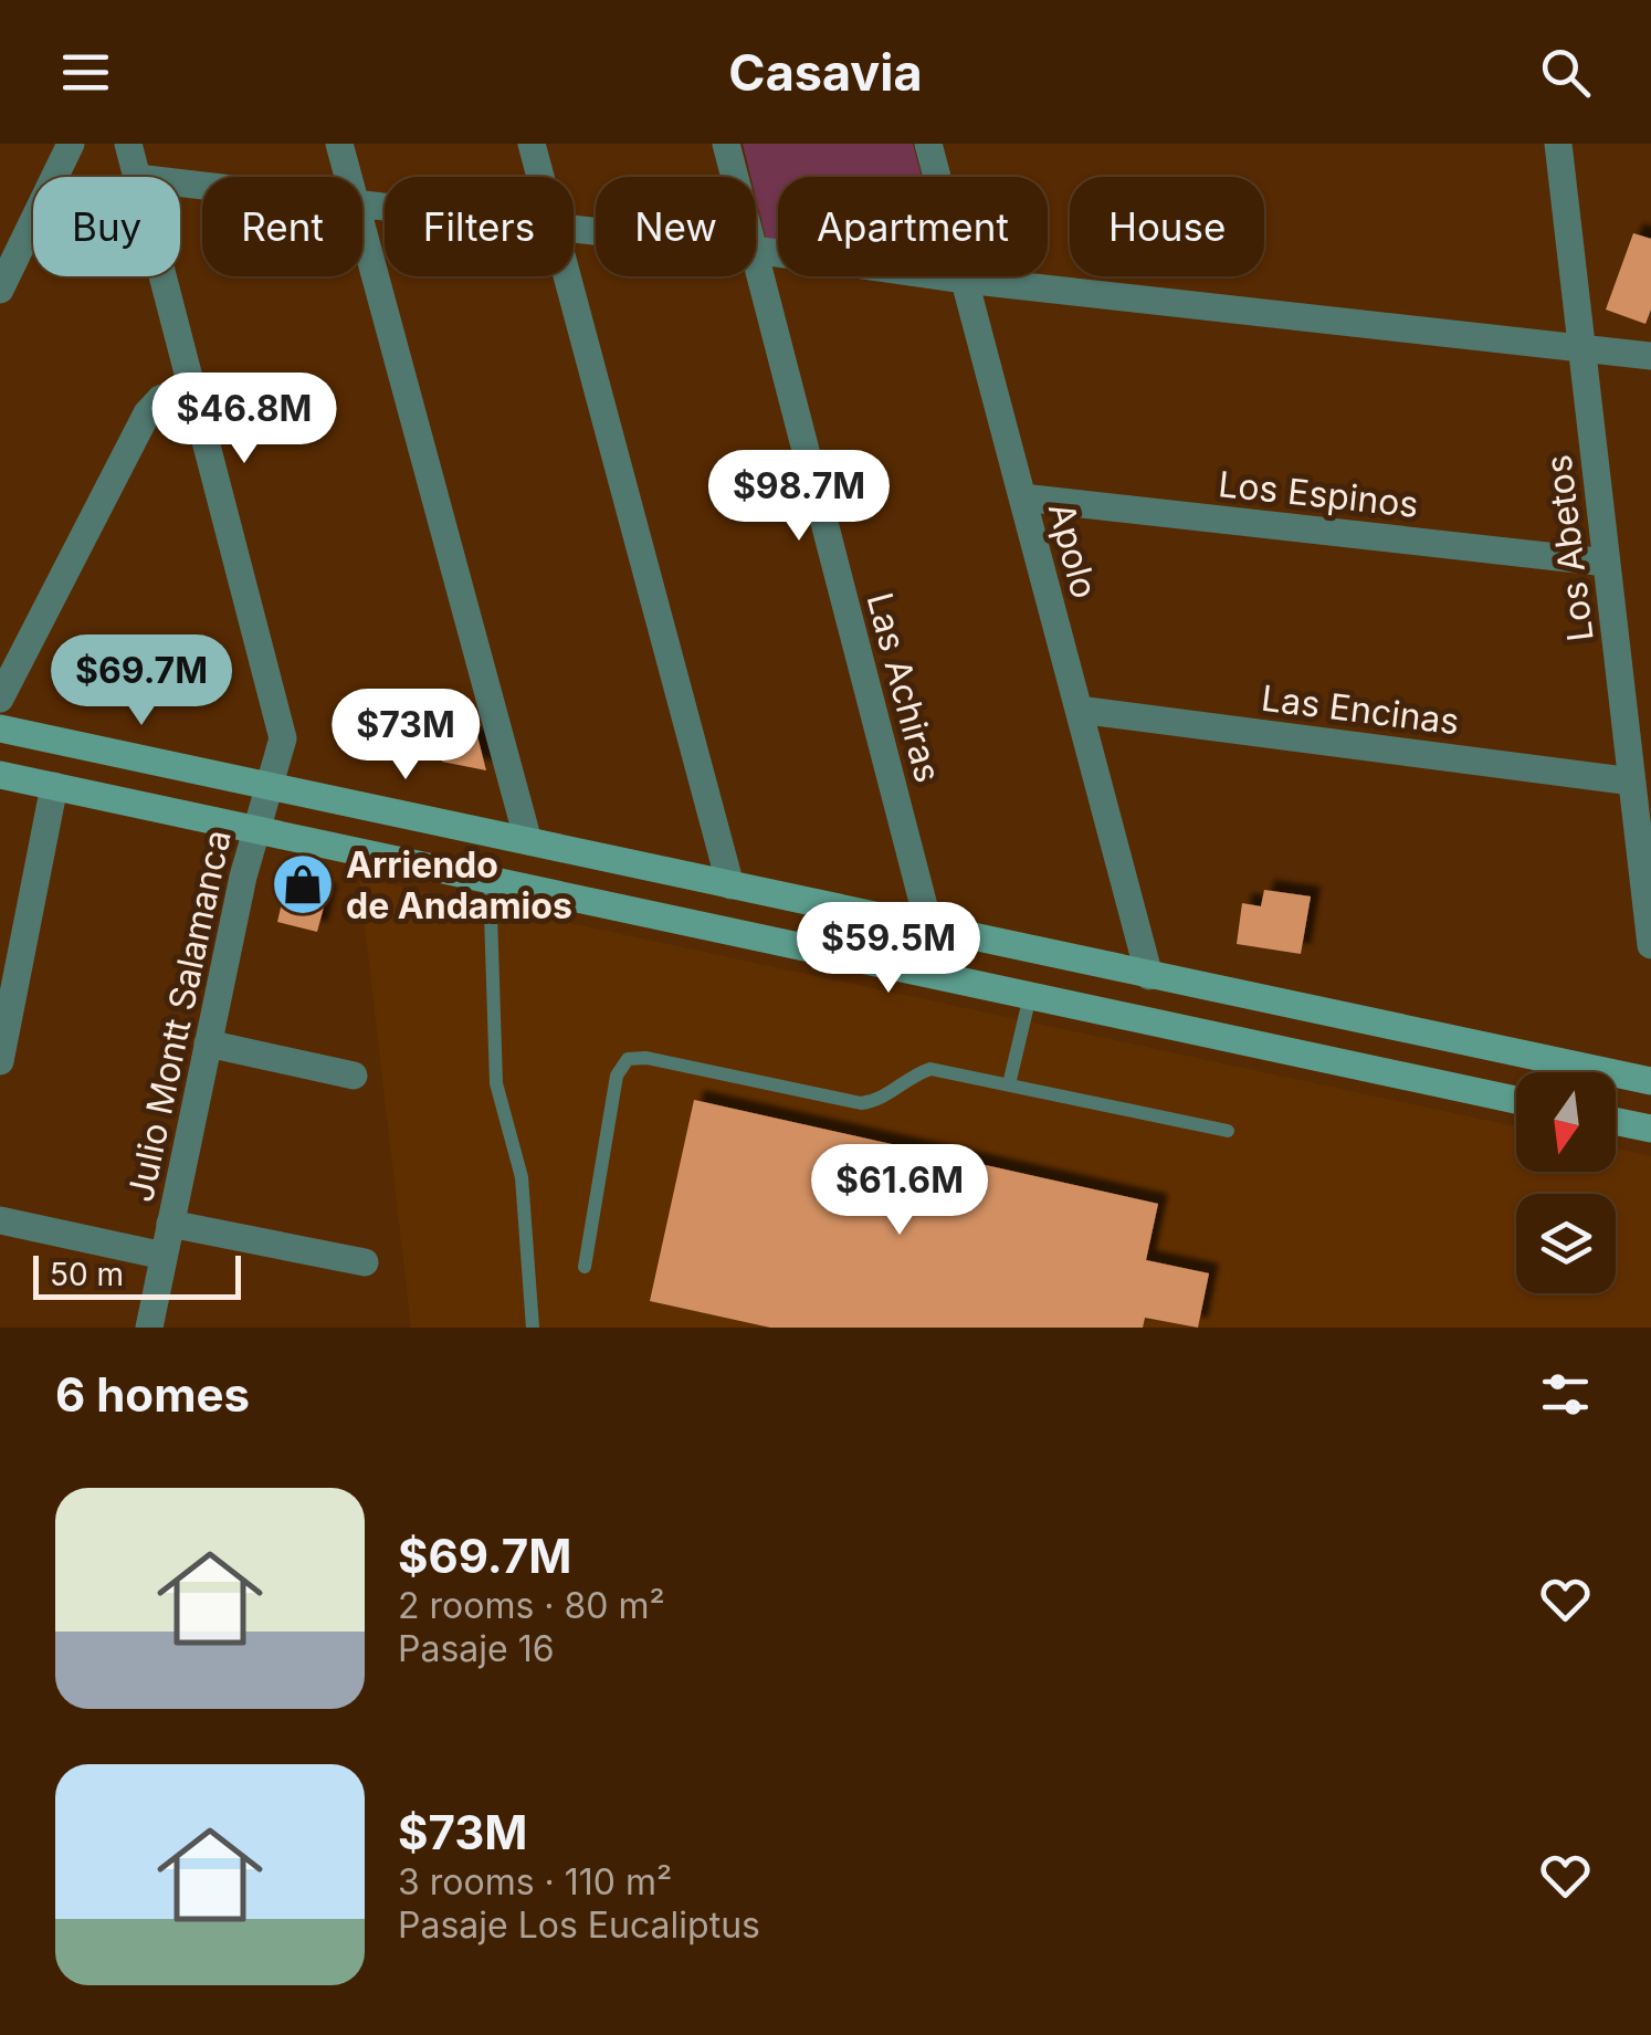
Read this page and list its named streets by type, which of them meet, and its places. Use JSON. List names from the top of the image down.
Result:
{
  "streets": {
    "street": [
      "Los Espinos",
      "Los Abetos",
      "Apolo",
      "Las Achiras",
      "Las Encinas",
      "Julio Montt Salamanca"
    ]
  },
  "crossings": [
    ["Los Espinos", "Los Abetos"],
    ["Los Espinos", "Apolo"],
    ["Los Abetos", "Las Encinas"],
    ["Apolo", "Las Encinas"]
  ],
  "places": {
    "shop": ["Arriendo de Andamios"]
  },
  "scale_bar": "50 m",
  "north": "bottom",
  "page": {
    "header": "Casavia",
    "chip": [
      "Buy",
      "Rent",
      "Filters",
      "New",
      "Apartment",
      "House"
    ],
    "price": [
      "$46.8M",
      "$98.7M",
      "$69.7M",
      "$73M",
      "$59.5M",
      "$61.6M"
    ],
    "scale": "50 m",
    "heading": "6 homes",
    "list": [
      {
        "name": "$69.7M",
        "note": "2 rooms · 80 m² · Pasaje 16"
      },
      {
        "name": "$73M",
        "note": "3 rooms · 110 m² · Pasaje Los Eucaliptus"
      }
    ]
  }
}
